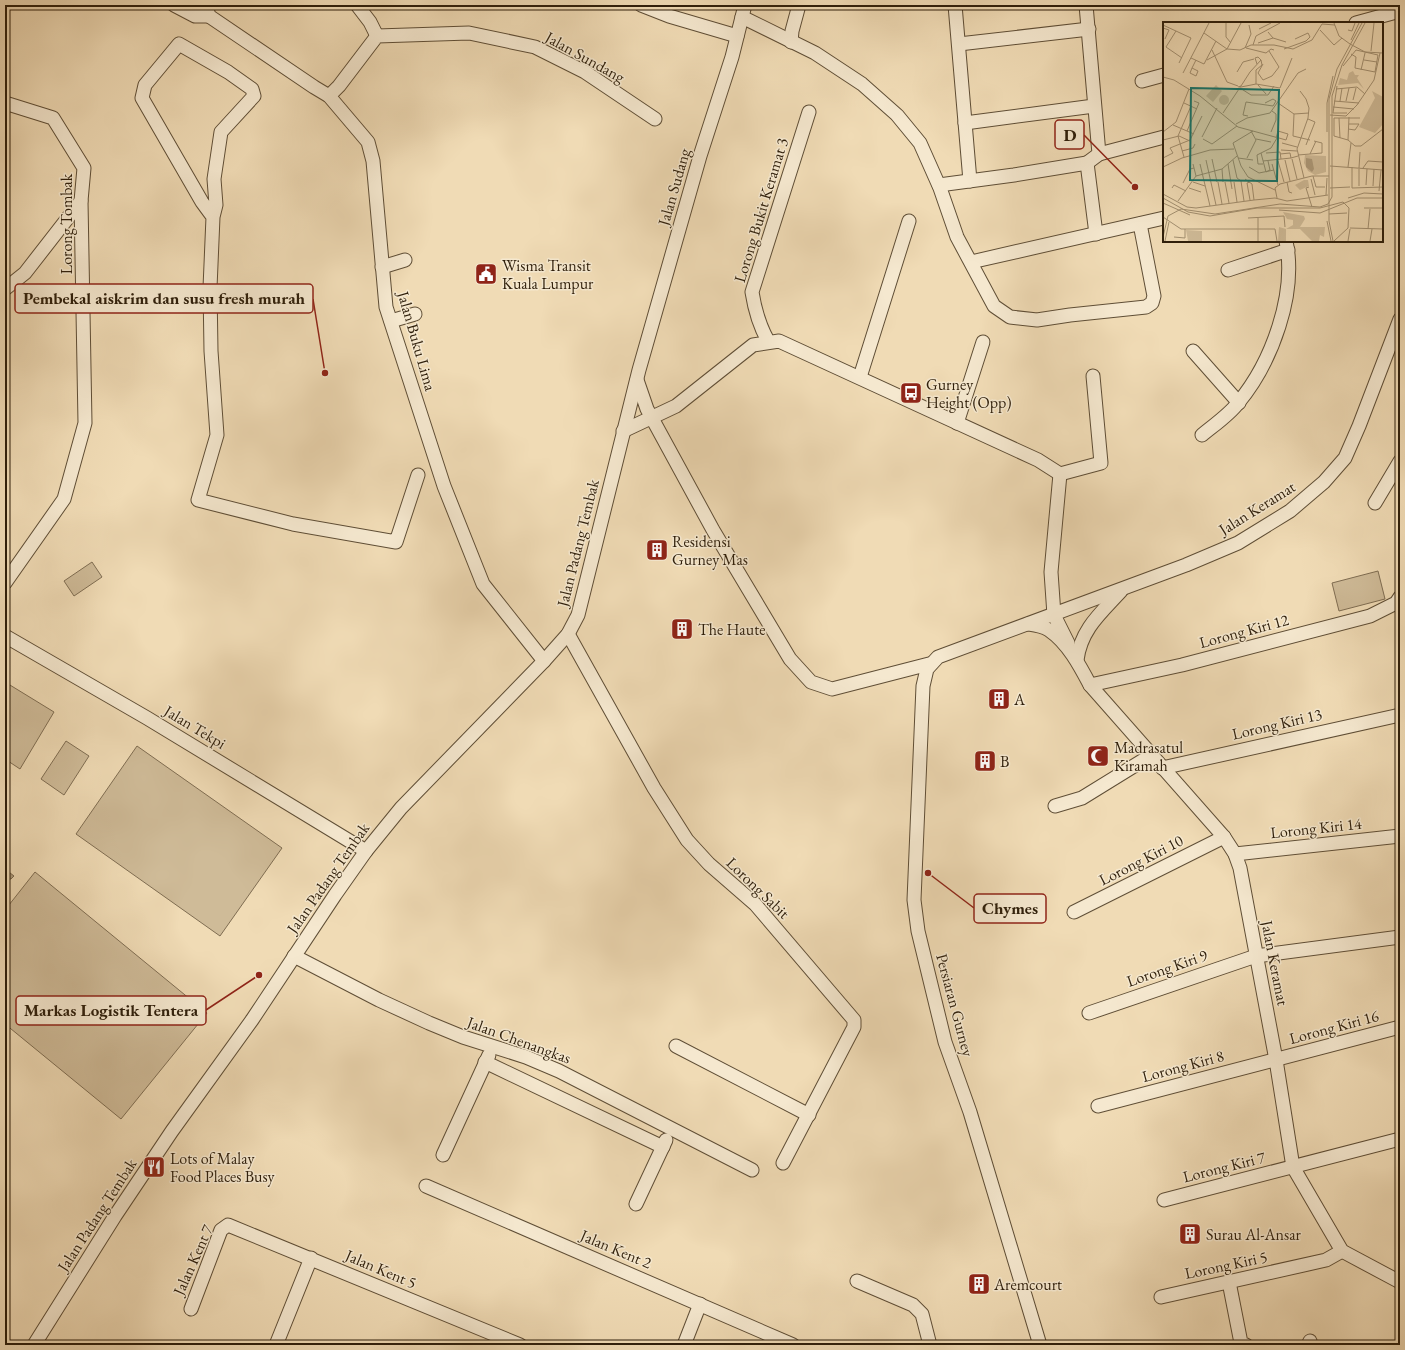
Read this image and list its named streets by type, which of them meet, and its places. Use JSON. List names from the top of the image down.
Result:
{
  "streets": {
    "street": [
      "Jalan Sundang",
      "Jalan Sudang",
      "Lorong Bukit Keramat 3",
      "Lorong Tombak",
      "Jalan Buku Lima",
      "Jalan Keramat",
      "Jalan Padang Tembak",
      "Lorong Kiri 12",
      "Lorong Kiri 13",
      "Jalan Tekpi",
      "Lorong Kiri 14",
      "Lorong Kiri 10",
      "Lorong Sabit",
      "Lorong Kiri 9",
      "Persiaran Gurney",
      "Lorong Kiri 16",
      "Jalan Chenangkas",
      "Lorong Kiri 8",
      "Lorong Kiri 7",
      "Jalan Kent 2",
      "Jalan Kent 7",
      "Lorong Kiri 5",
      "Jalan Kent 5"
    ]
  },
  "crossings": [
    ["Jalan Sudang", "Jalan Padang Tembak"],
    ["Jalan Buku Lima", "Jalan Padang Tembak"],
    ["Jalan Keramat", "Lorong Kiri 12"],
    ["Jalan Keramat", "Lorong Kiri 13"],
    ["Jalan Keramat", "Lorong Kiri 14"],
    ["Jalan Keramat", "Lorong Kiri 10"],
    ["Jalan Keramat", "Lorong Kiri 9"],
    ["Jalan Keramat", "Persiaran Gurney"],
    ["Jalan Keramat", "Lorong Kiri 16"],
    ["Jalan Keramat", "Lorong Kiri 8"],
    ["Jalan Keramat", "Lorong Kiri 7"],
    ["Jalan Keramat", "Lorong Kiri 5"],
    ["Jalan Padang Tembak", "Jalan Tekpi"],
    ["Jalan Padang Tembak", "Lorong Sabit"],
    ["Jalan Padang Tembak", "Jalan Chenangkas"],
    ["Lorong Kiri 16", "Lorong Kiri 8"],
    ["Jalan Kent 7", "Jalan Kent 5"]
  ],
  "places": {
    "other": [
      "D",
      "Pembekal aiskrim dan susu fresh murah",
      "Chymes",
      "Markas Logistik Tentera"
    ],
    "public building": ["Wisma Transit Kuala Lumpur"],
    "bus stop": ["Gurney Height (Opp)"],
    "building": [
      "Residensi Gurney Mas",
      "The Haute",
      "A",
      "B",
      "Surau Al-Ansar",
      "Aremcourt"
    ],
    "mosque": ["Madrasatul Kiramah"],
    "restaurant": ["Lots of Malay Food Places Busy"]
  }
}
